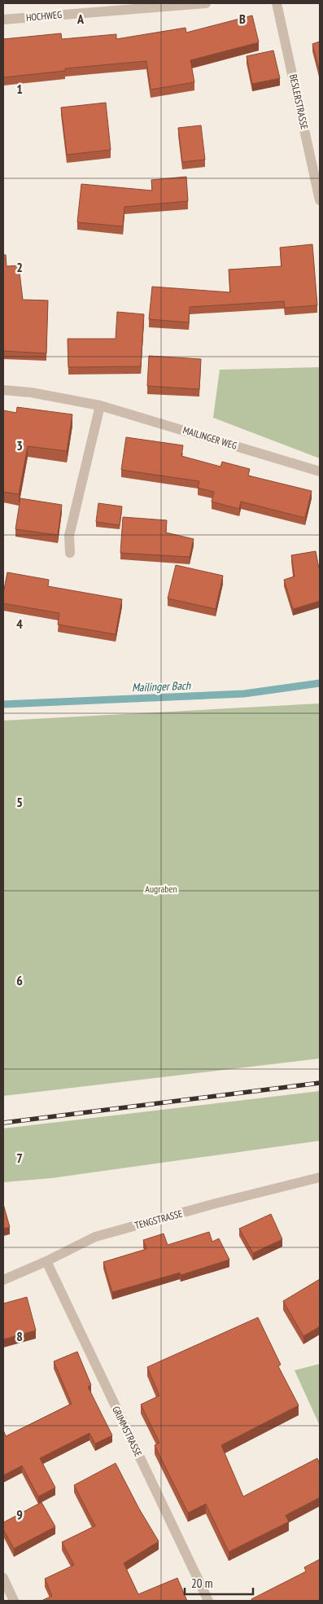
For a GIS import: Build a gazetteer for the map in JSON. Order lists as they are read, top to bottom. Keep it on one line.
{"streets":{"street":["HOCHWEG","BESLERSTRASSE","MAILINGER WEG","TENGSTRASSE","GRIMMSTRASSE"]},"crossings":[["TENGSTRASSE","GRIMMSTRASSE"]],"water":["Mailinger Bach"],"parks":["Augraben"],"scale_bar":"20 m","grid":{"columns":["A","B"],"rows":["1","2","3","4","5","6","7","8","9"]}}
